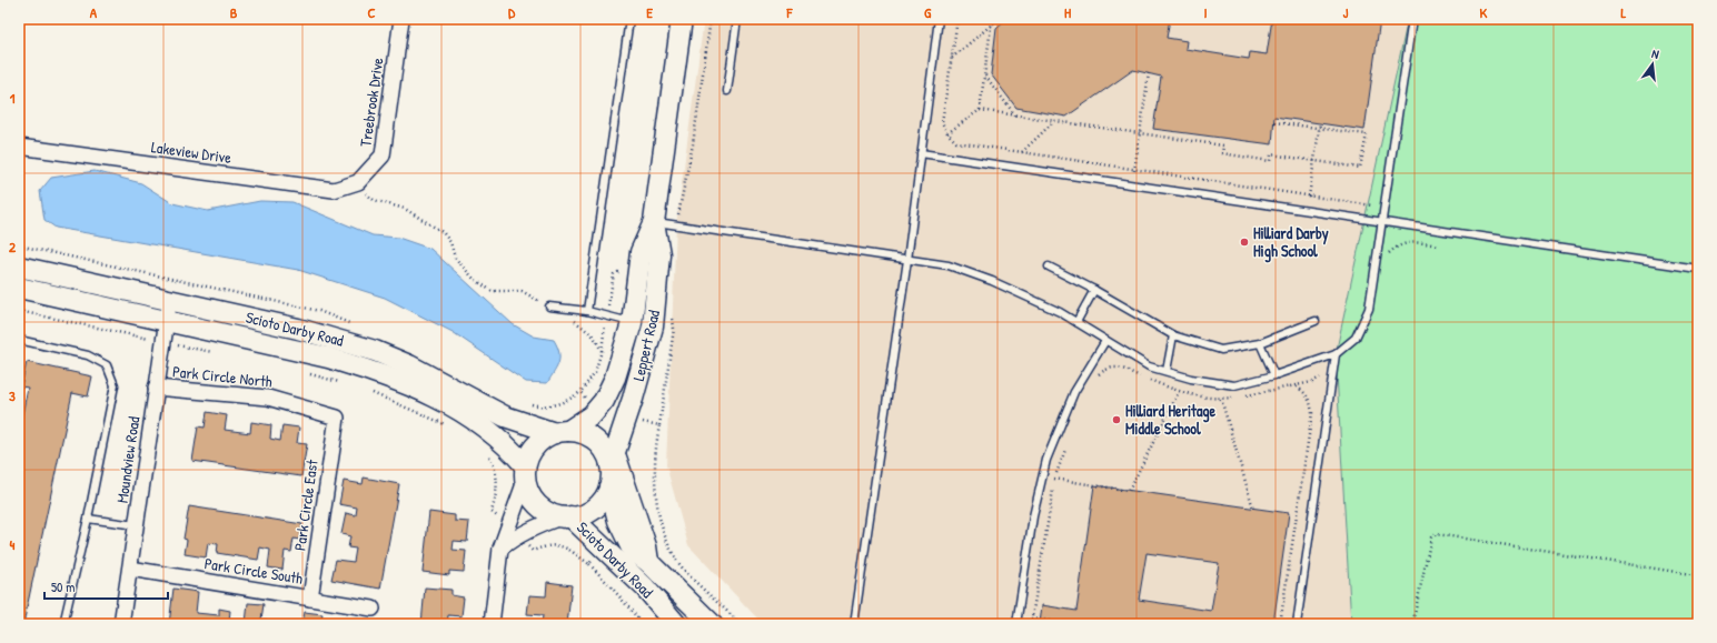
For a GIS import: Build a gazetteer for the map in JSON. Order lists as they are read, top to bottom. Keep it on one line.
{"streets":{"main road":["Scioto Darby Road","Leppert Road"],"street":["Treebrook Drive","Lakeview Drive","Park Circle North","Moundview Road","Park Circle East","Park Circle South"]},"crossings":[["Treebrook Drive","Lakeview Drive"],["Scioto Darby Road","Leppert Road"],["Scioto Darby Road","Moundview Road"],["Park Circle North","Moundview Road"],["Park Circle North","Park Circle East"],["Moundview Road","Park Circle South"],["Park Circle East","Park Circle South"]],"places":["Hilliard Darby High School","Hilliard Heritage Middle School"],"scale_bar":"50 m","north":"top","grid":{"columns":["A","B","C","D","E","F","G","H","I","J","K","L"],"rows":["1","2","3","4"]}}
